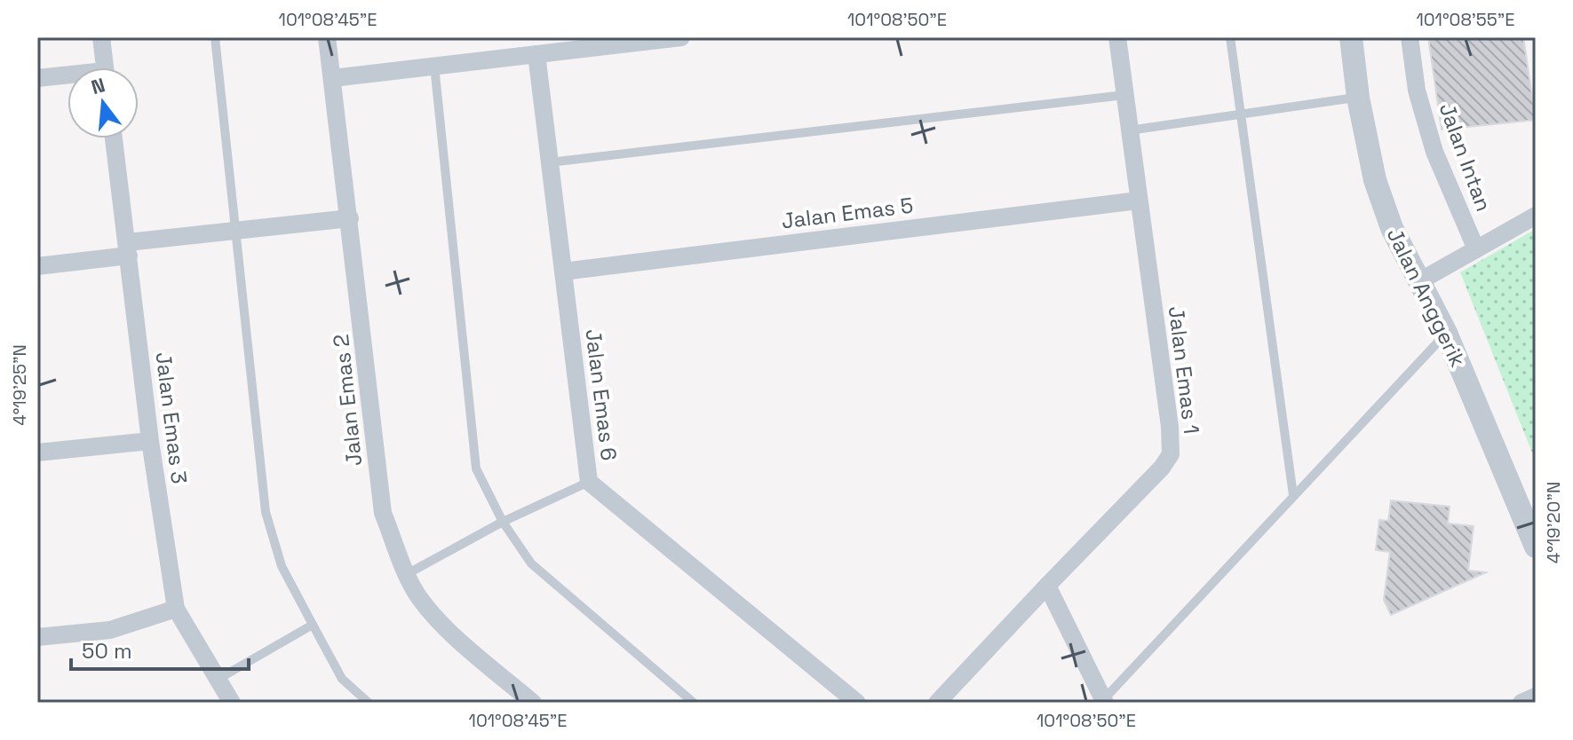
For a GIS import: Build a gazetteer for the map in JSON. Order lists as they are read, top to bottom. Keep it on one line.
{"streets":{"street":["Jalan Intan","Jalan Emas 5","Jalan Anggerik","Jalan Emas 1","Jalan Emas 6","Jalan Emas 2","Jalan Emas 3"]},"crossings":[["Jalan Emas 5","Jalan Emas 1"],["Jalan Emas 5","Jalan Emas 6"]],"scale_bar":"50 m","north":"top","coordinates":["101°08'45\"E","101°08'50\"E","101°08'55\"E","4°19'25\"N","4°19'20\"N"]}
